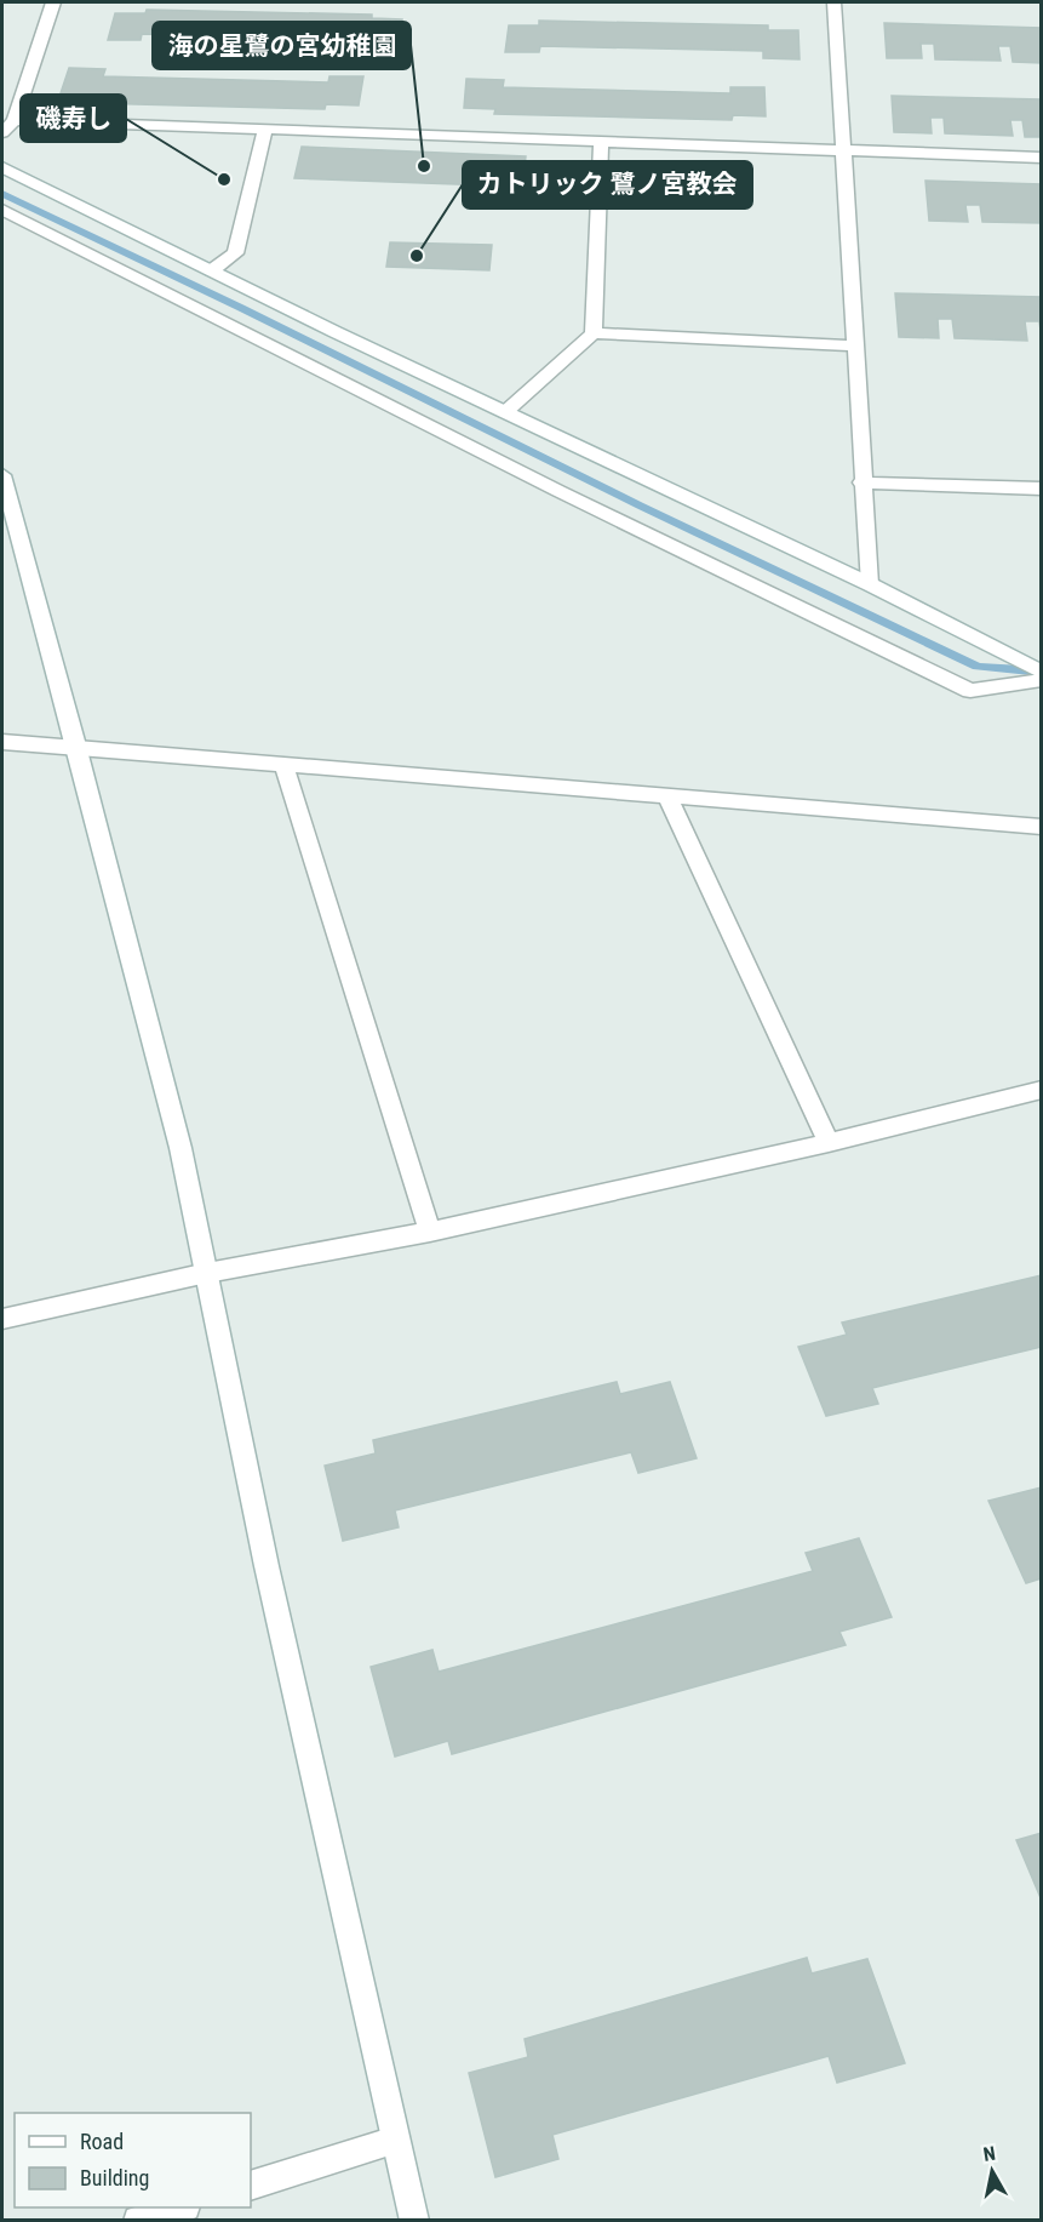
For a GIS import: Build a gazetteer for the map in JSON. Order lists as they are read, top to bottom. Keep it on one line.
{"places":["海の星鷺の宮幼稚園","磯寿し","カトリック 鷺ノ宮教会"],"legend":["Road","Building"],"north":"top"}
